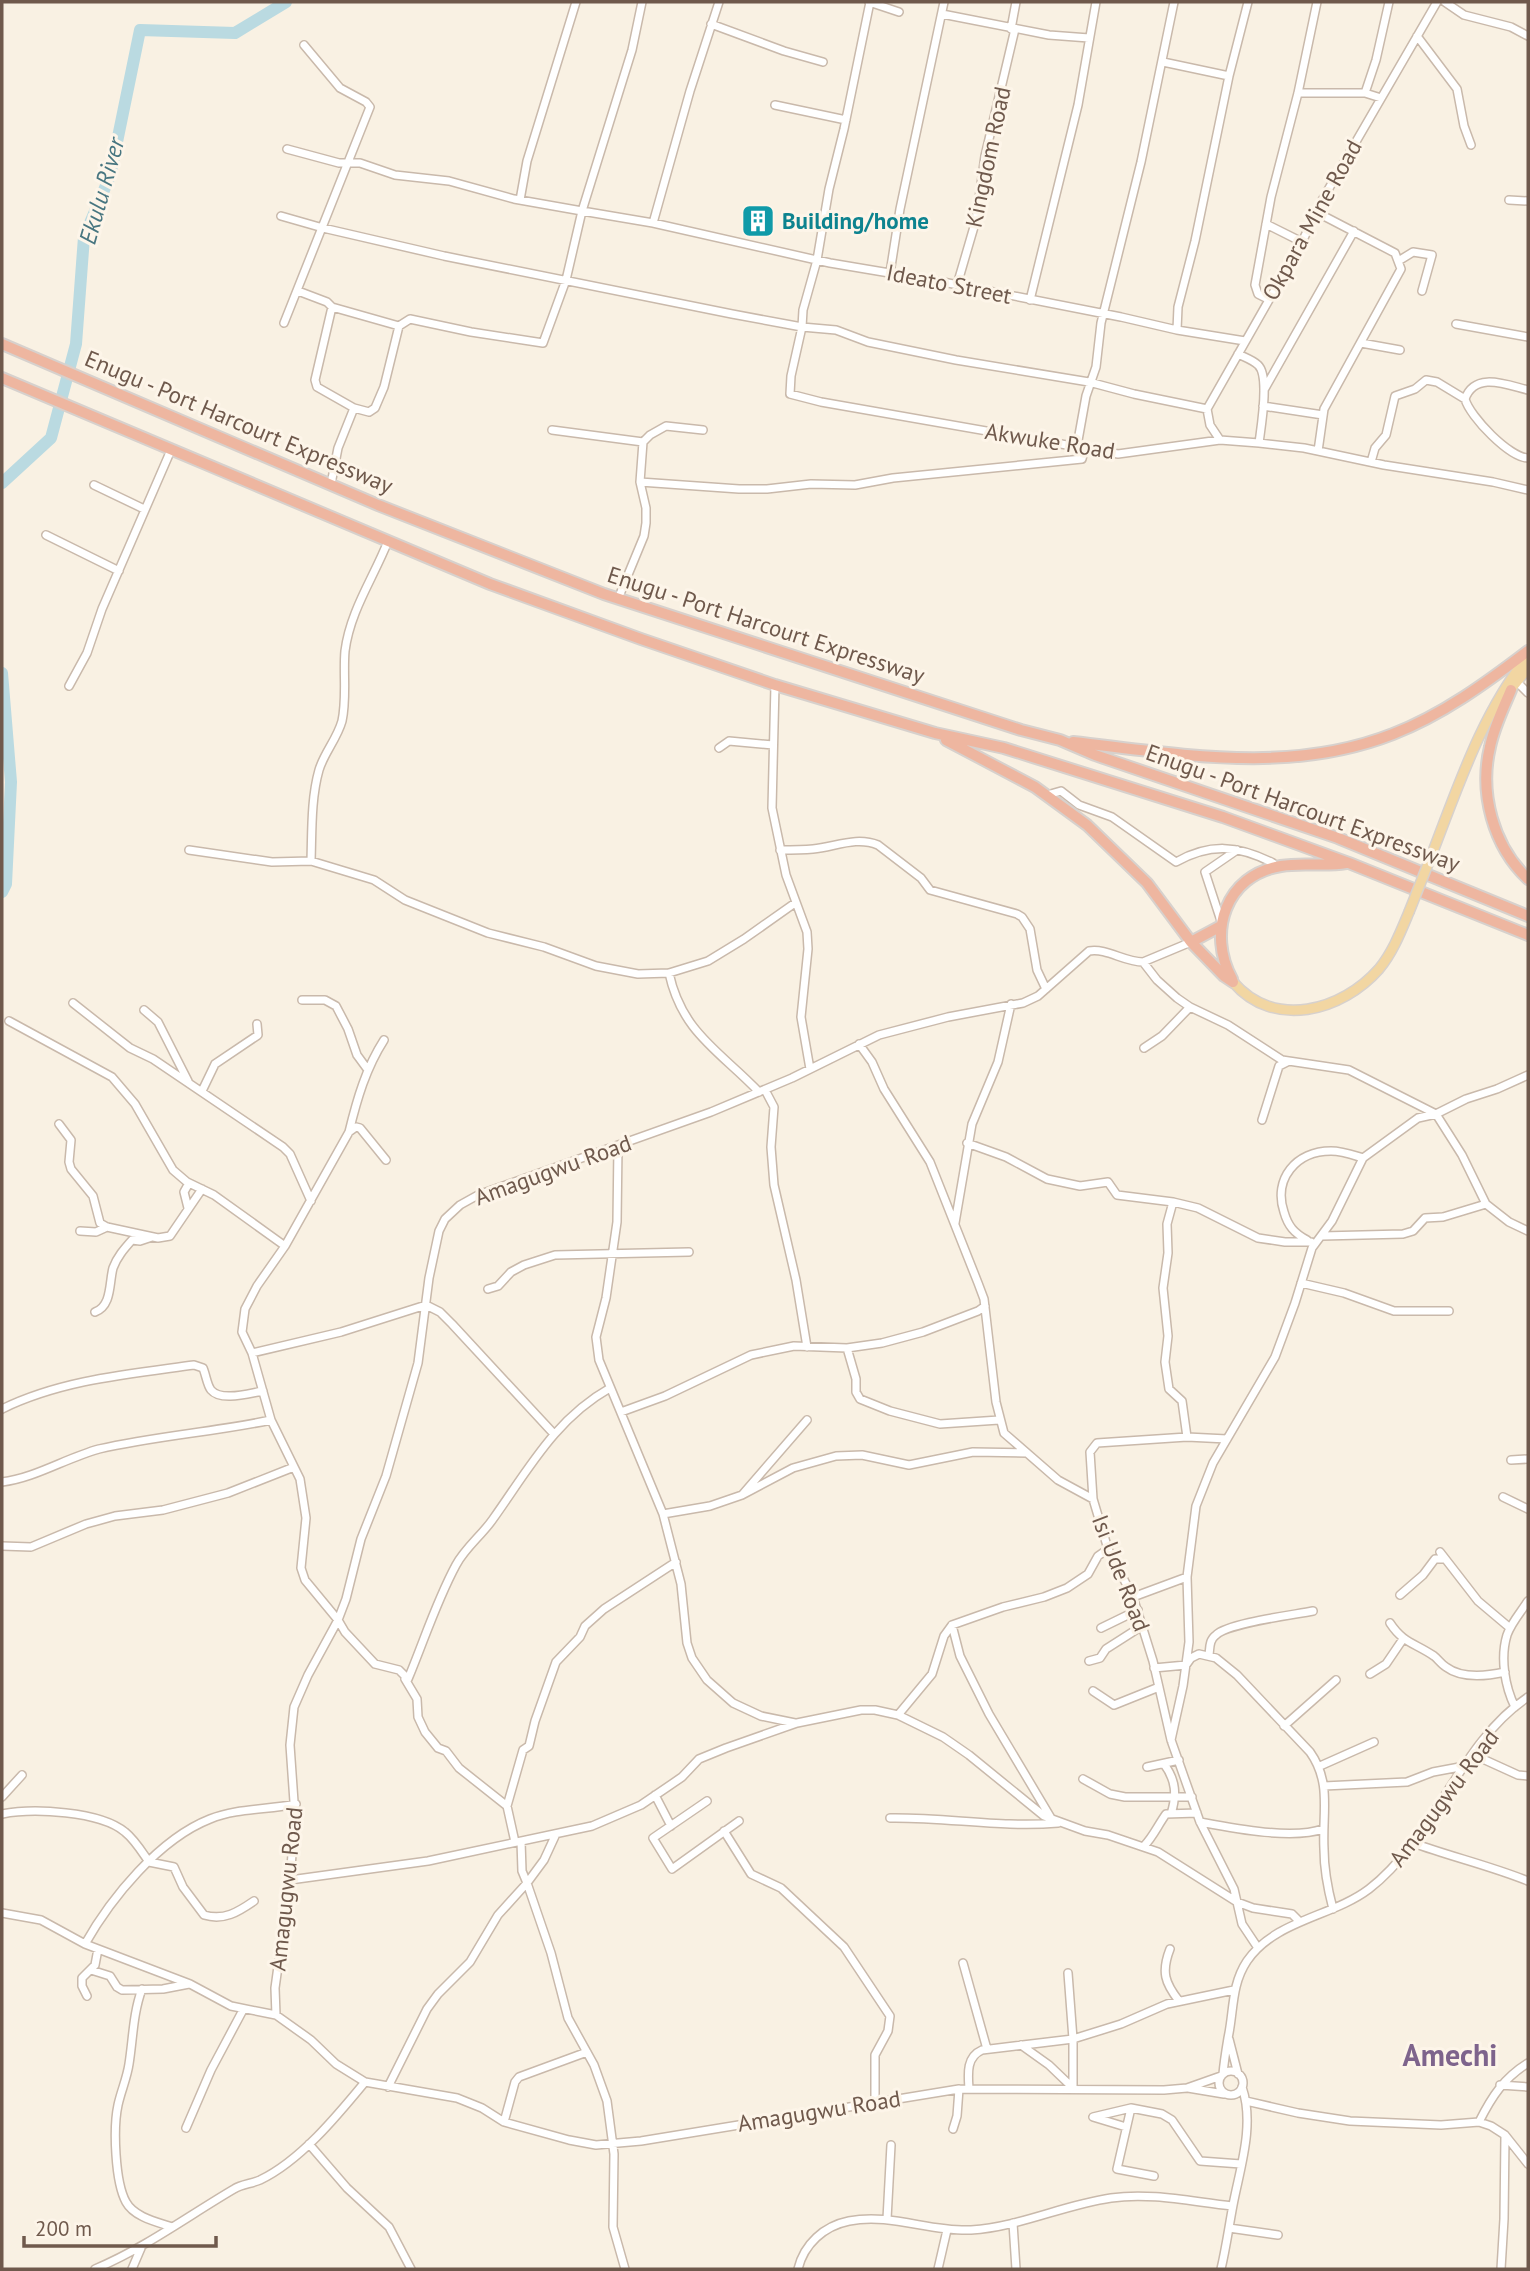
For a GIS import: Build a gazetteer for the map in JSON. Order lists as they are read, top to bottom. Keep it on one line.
{"streets":{"highway":["Enugu - Port Harcourt Expressway"],"street":["Kingdom Road","Okpara Mine Road","Ideato Street","Akwuke Road","Amagugwu Road","Isi Ude Road"]},"crossings":[["Kingdom Road","Ideato Street"],["Okpara Mine Road","Ideato Street"],["Ideato Street","Akwuke Road"],["Amagugwu Road","Isi Ude Road"]],"districts":["Amechi"],"water":["Ekulu River"],"places":{"building":["Building/home"]},"scale_bar":"200 m"}
